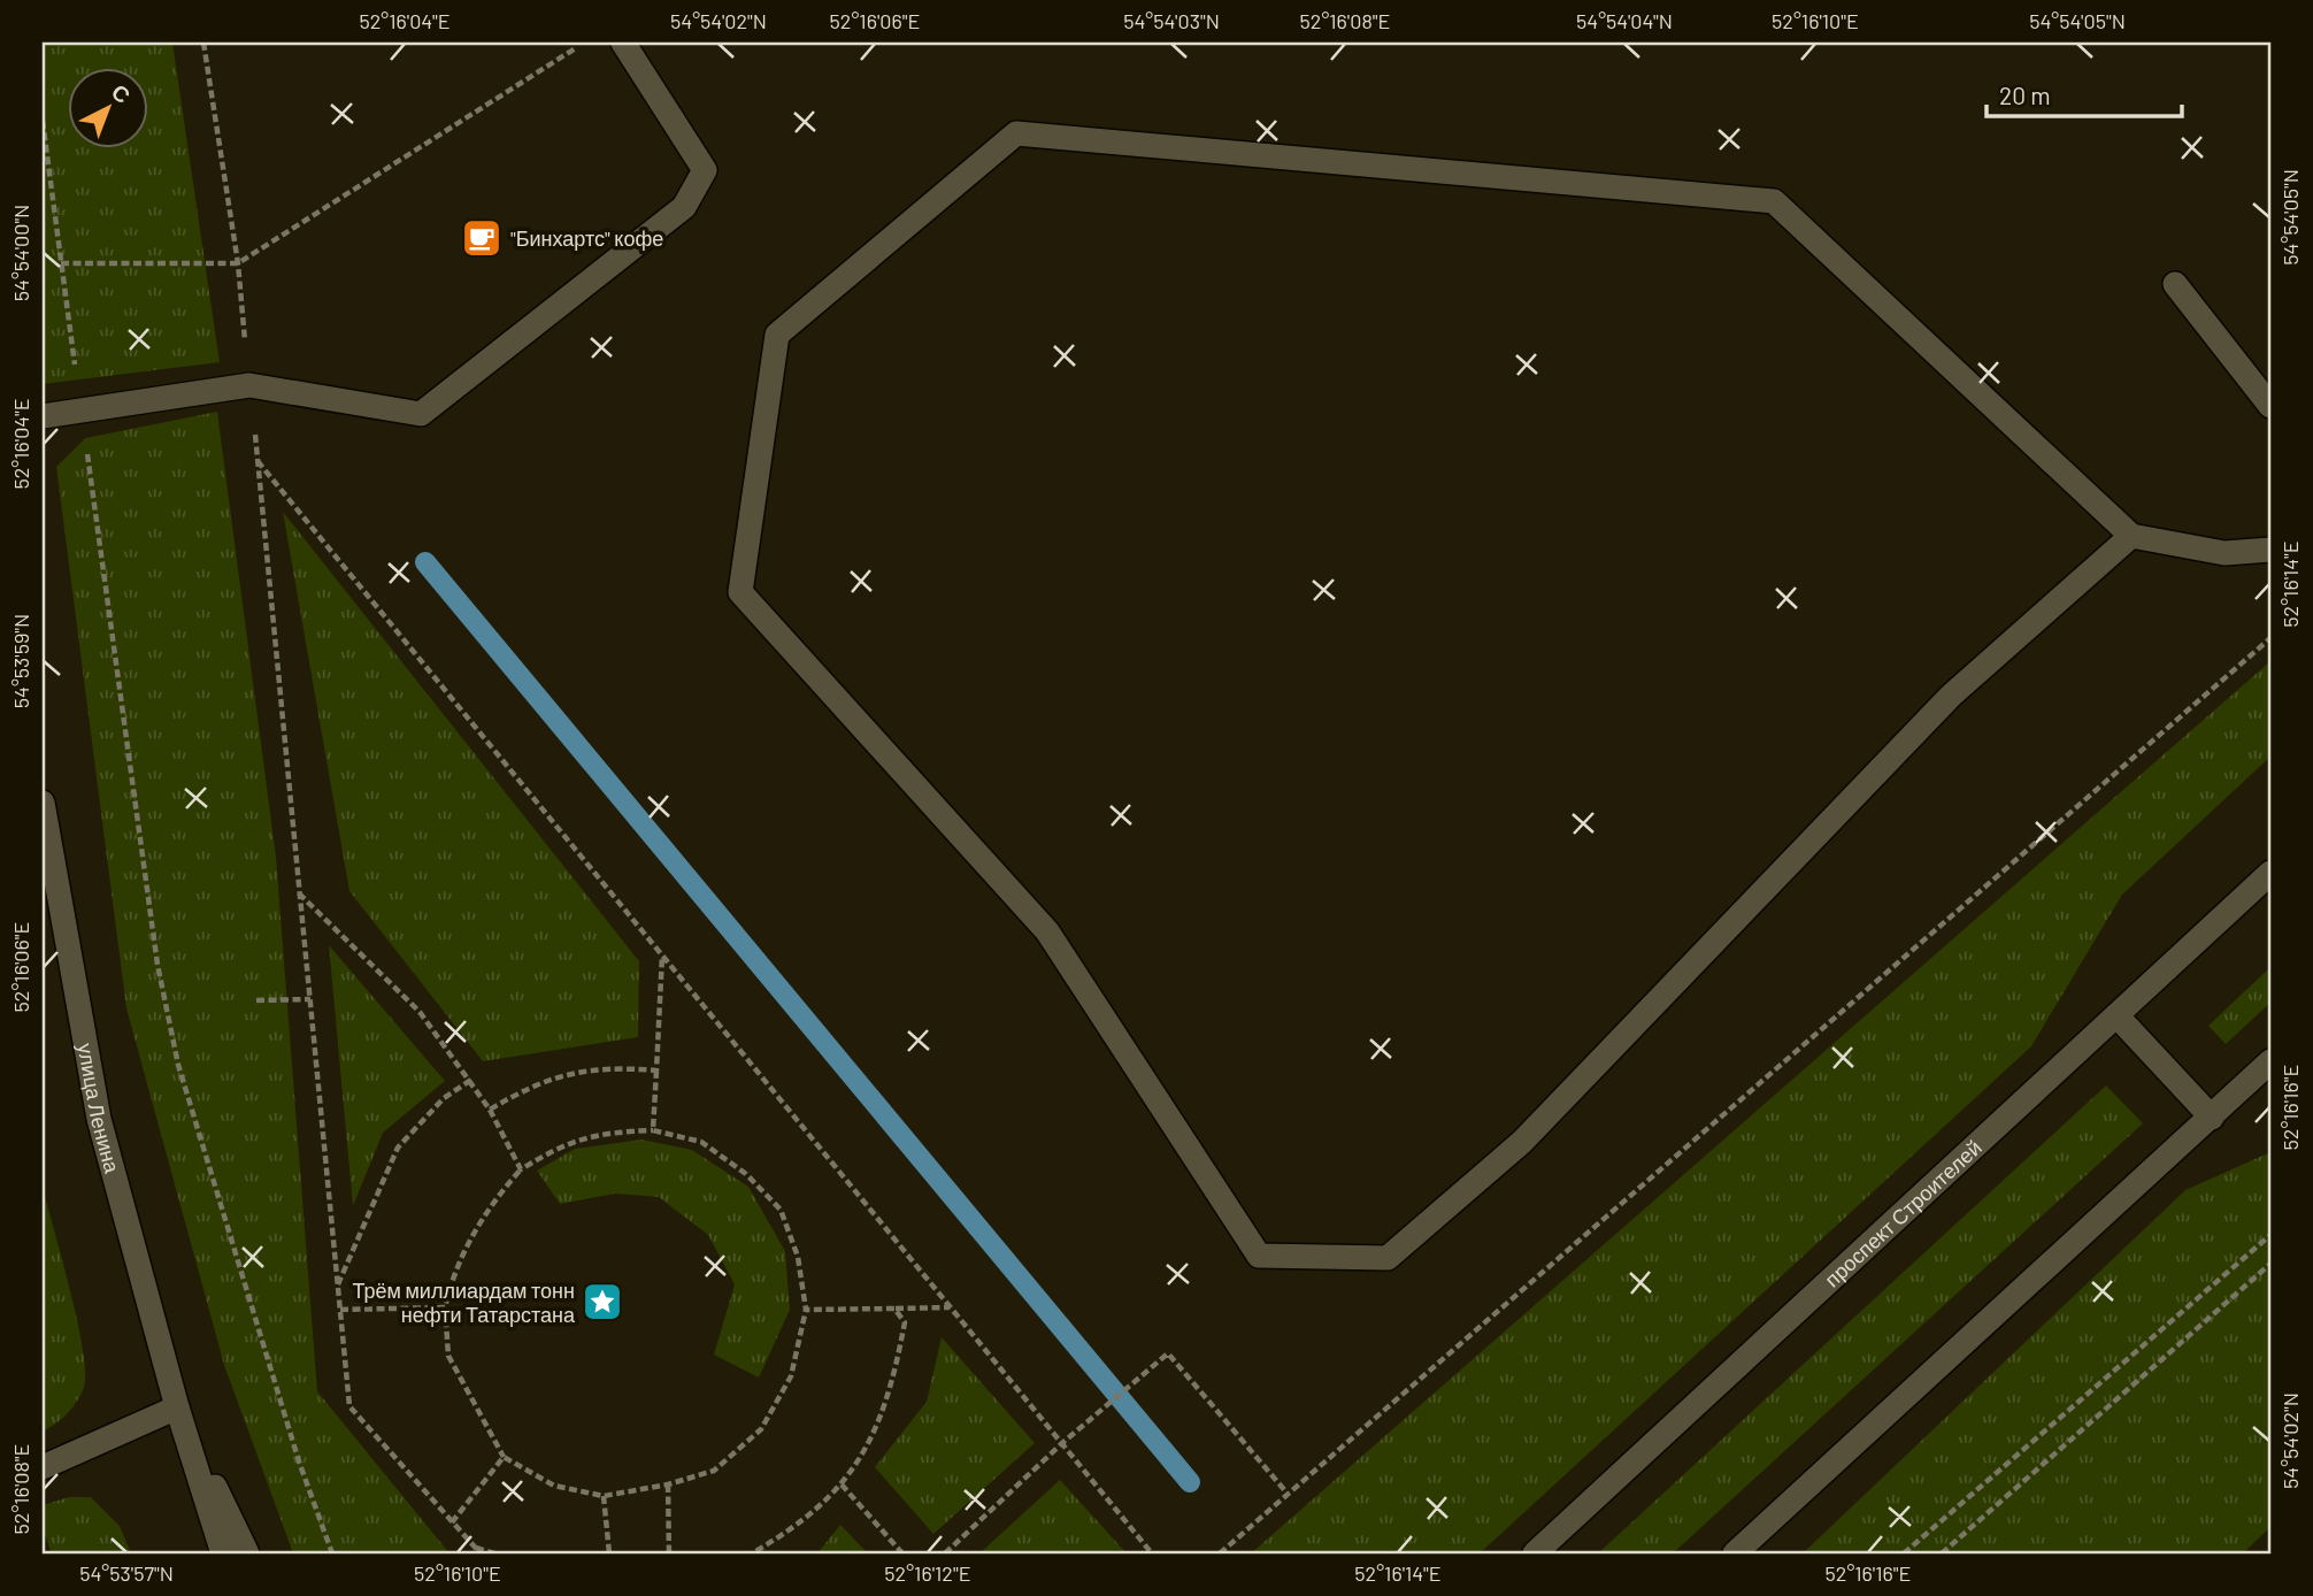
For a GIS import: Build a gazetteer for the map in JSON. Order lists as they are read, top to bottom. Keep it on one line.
{"streets":{"street":["улица Ленина","проспект Строителей"]},"places":{"cafe":["\"Бинхартс\" кофе"],"place":["Трём миллиардам тонн нефти Татарстана"]},"scale_bar":"20 m","north":"top right","coordinates":["52°16'04\"E","54°54'02\"N","52°16'06\"E","54°54'03\"N","52°16'08\"E","54°54'04\"N","52°16'10\"E","54°54'05\"N","54°54'00\"N","52°16'14\"E","54°53'59\"N","52°16'16\"E","54°53'57\"N","52°16'12\"E"]}
